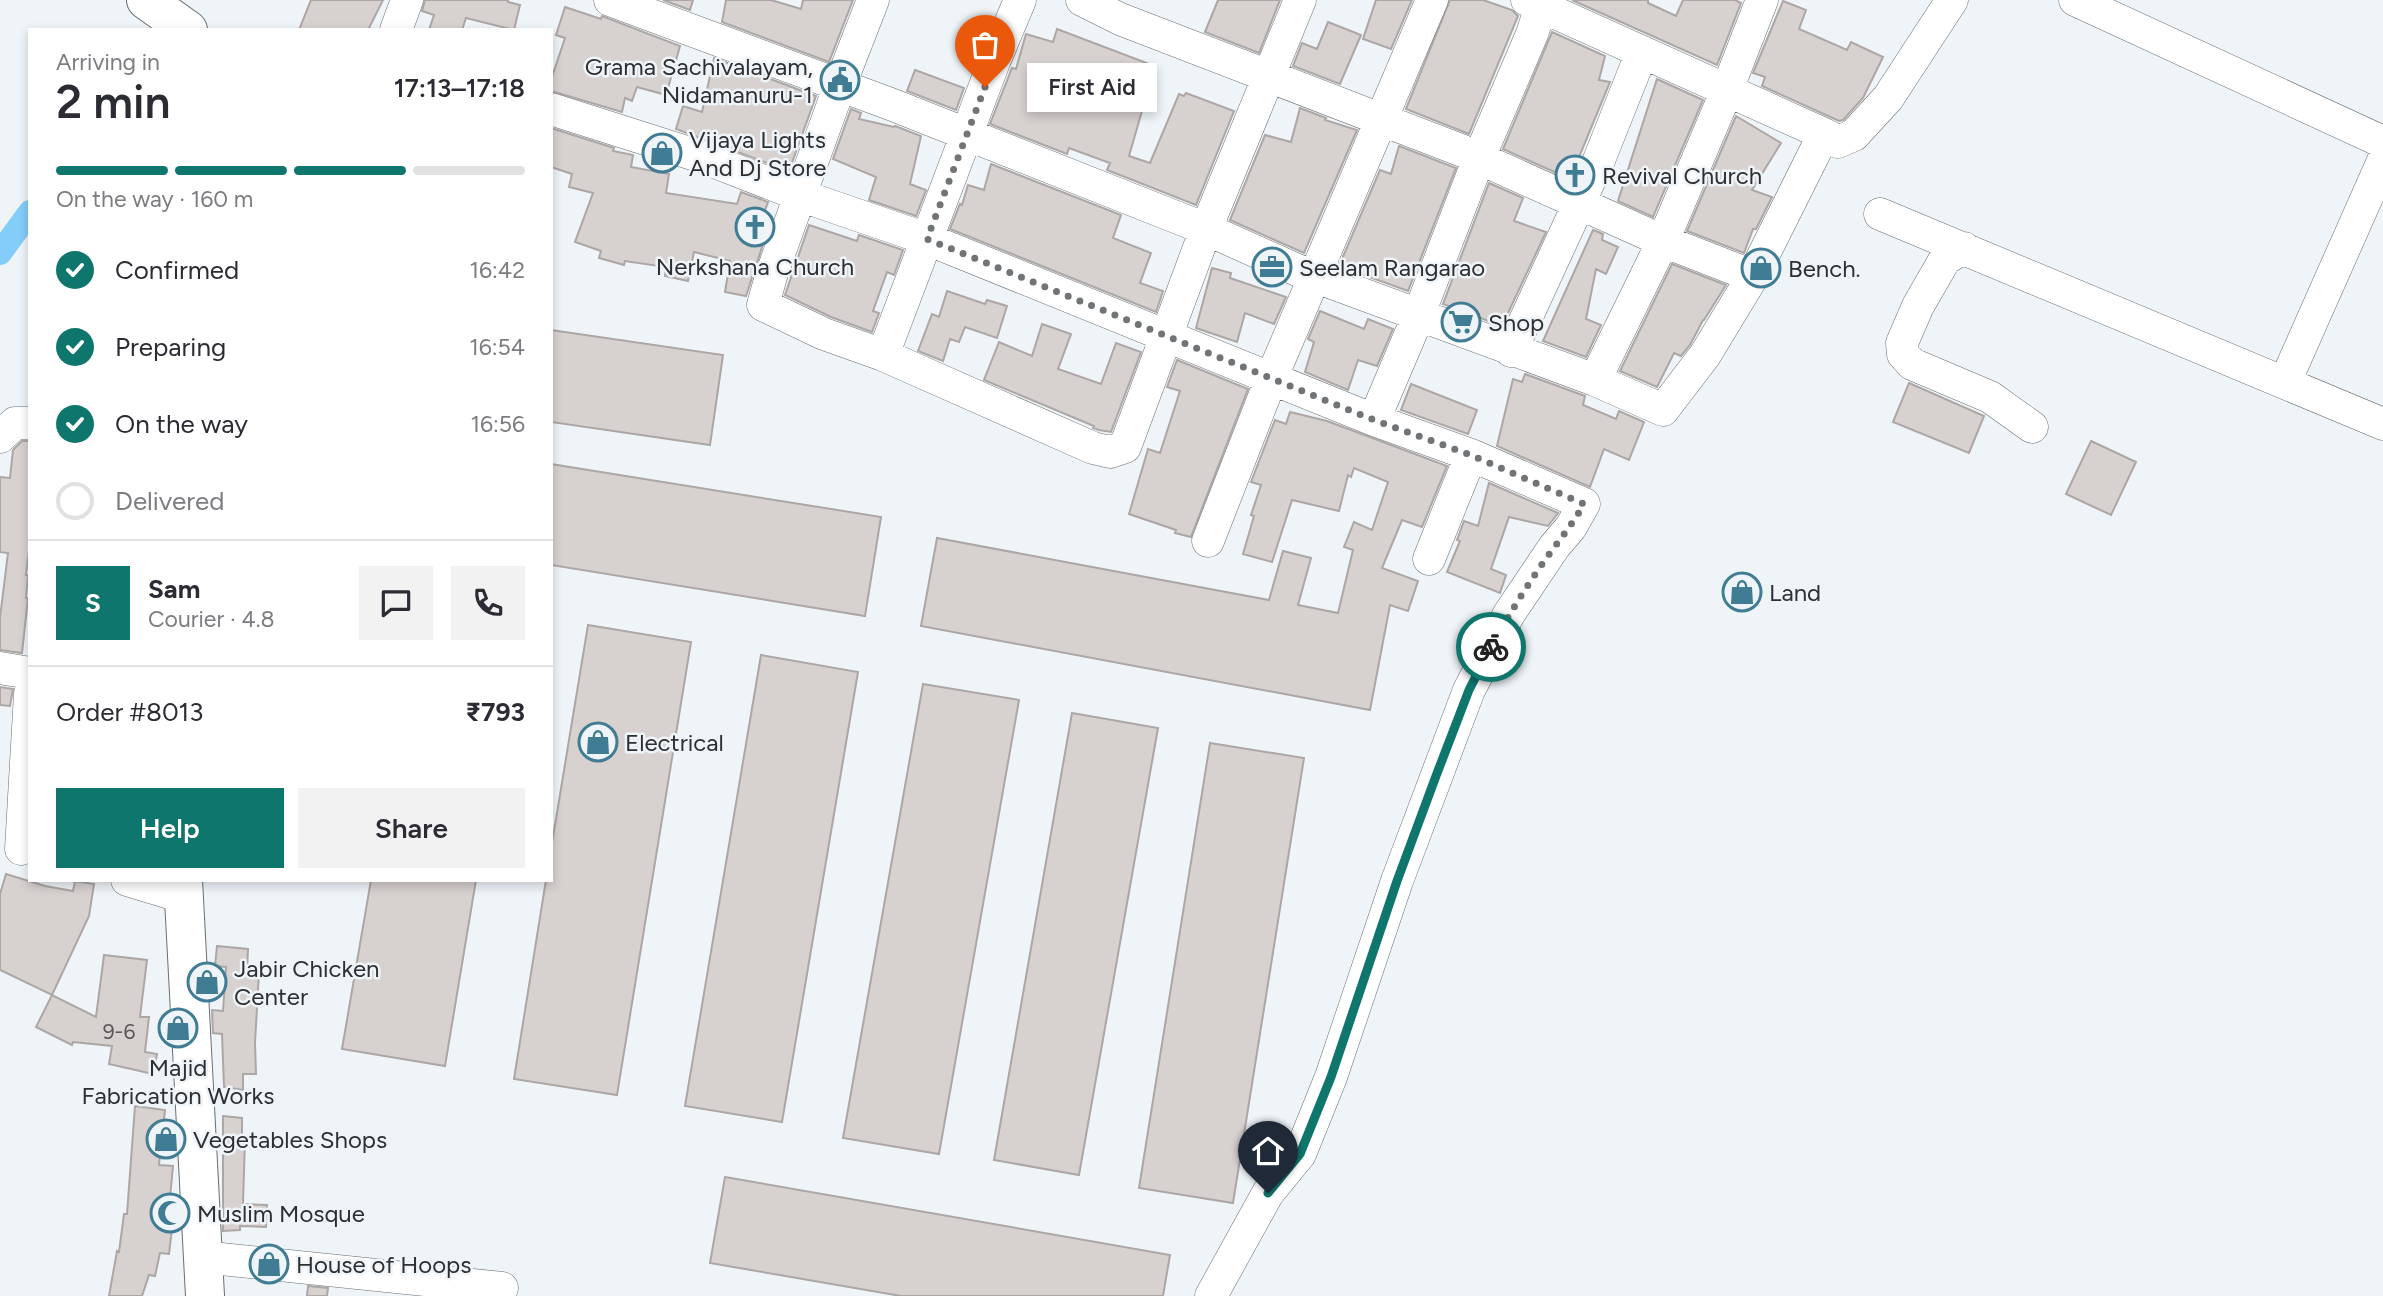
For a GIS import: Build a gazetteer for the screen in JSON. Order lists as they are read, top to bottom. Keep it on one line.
{"places":{"public building":["Grama Sachivalayam, Nidamanuru-1"],"other":["First Aid"],"shop":["Vijaya Lights And Dj Store","Bench.","Land","Electrical","Jabir Chicken Center","Majid Fabrication Works","Vegetables Shops","House of Hoops"],"church":["Revival Church","Nerkshana Church"],"office":["Seelam Rangarao"],"supermarket":["Shop"],"mosque":["Muslim Mosque"]},"house_numbers":["9-6"],"page":{"heading":["2 min","Arriving in","17:13–17:18"],"panel":["Sam","Courier · 4.8","Order #8013","₹793"],"bubble":"First Aid","bar":"On the way · 160 m","list":[["Confirmed","16:42"],["Preparing","16:54"],["On the way","16:56"],"Delivered"],"round":"S","buttons":["Help","Share"]}}
